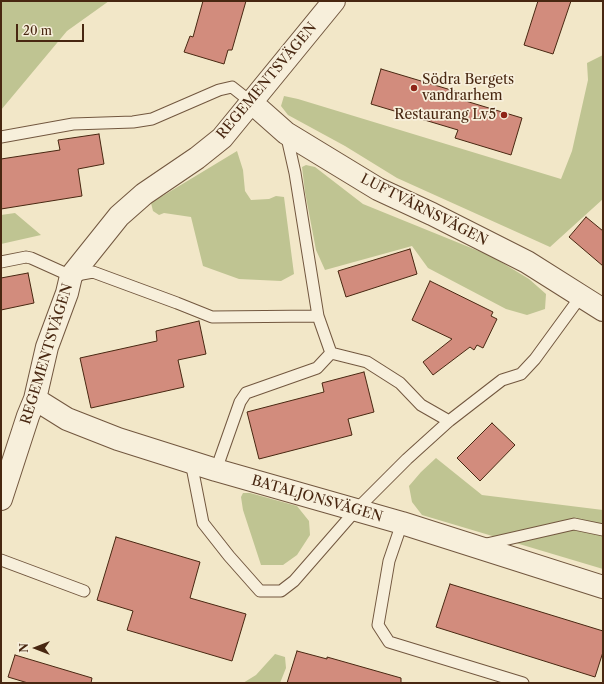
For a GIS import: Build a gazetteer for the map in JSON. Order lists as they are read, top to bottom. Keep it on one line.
{"streets":{"street":["REGEMENTSVÄGEN","LUFTVÄRNSVÄGEN","BATALJONSVÄGEN"]},"crossings":[["REGEMENTSVÄGEN","LUFTVÄRNSVÄGEN"],["REGEMENTSVÄGEN","BATALJONSVÄGEN"]],"places":["Södra Bergets vandrarhem","Restaurang Lv5"],"scale_bar":"20 m","north":"left"}
